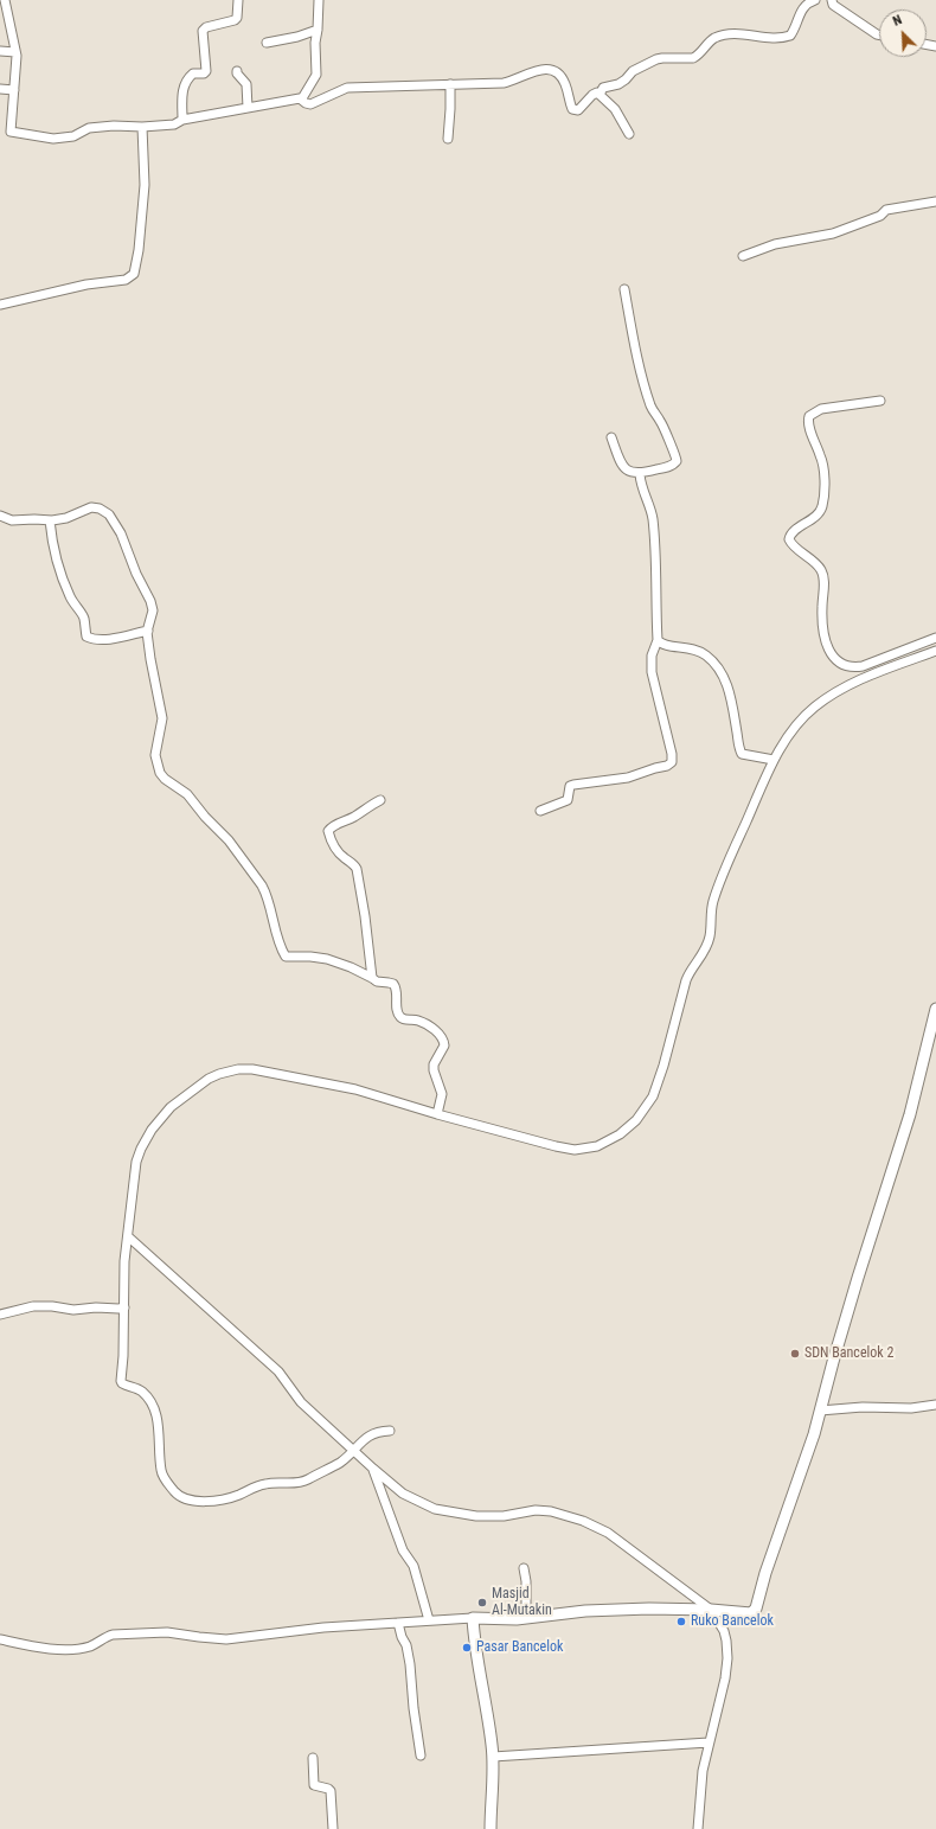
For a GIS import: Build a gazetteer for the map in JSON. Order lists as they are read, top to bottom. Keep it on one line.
{"places":["SDN Bancelok 2","Masjid Al-Mutakin","Ruko Bancelok","Pasar Bancelok"],"north":"top left"}
